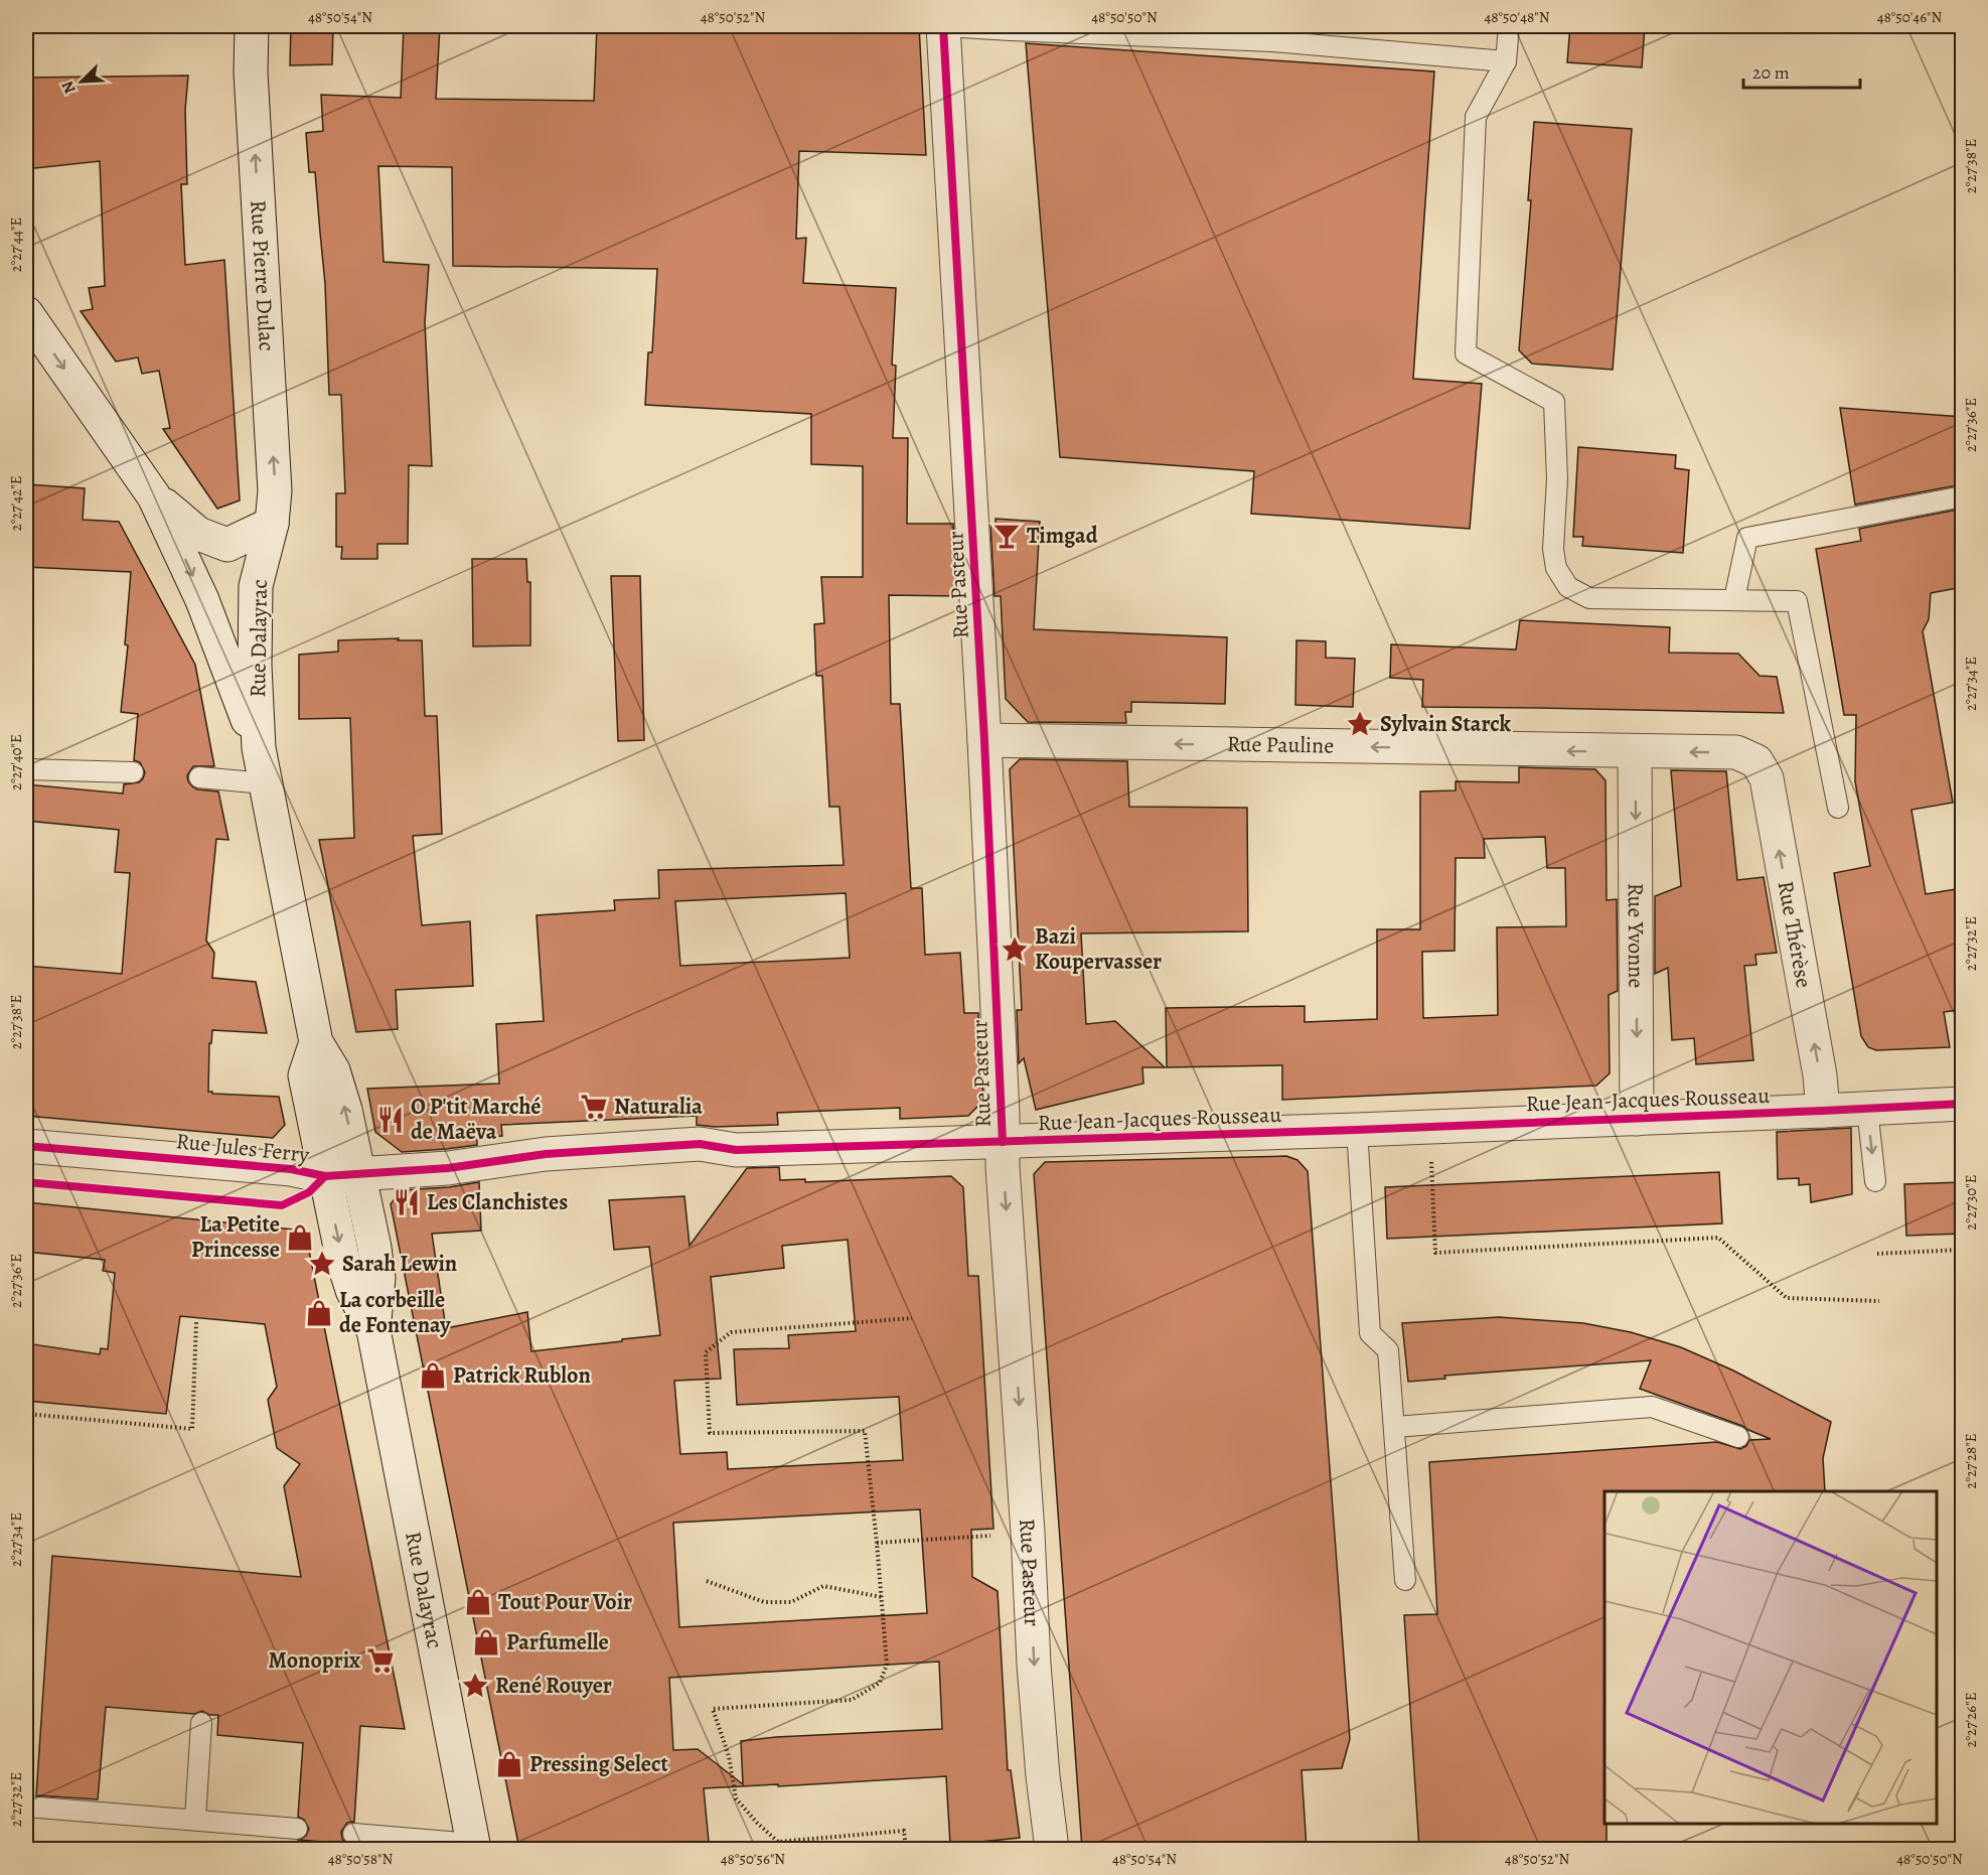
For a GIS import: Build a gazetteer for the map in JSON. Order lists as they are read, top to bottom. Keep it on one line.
{"streets":{"street":["Rue Pierre Dulac","Rue Pasteur","Rue Dalayrac","Rue Pauline","Rue Thérèse","Rue Yvonne","Rue Jean-Jacques Rousseau","Rue Jules Ferry"]},"crossings":[["Rue Pierre Dulac","Rue Dalayrac"],["Rue Pasteur","Rue Pauline"],["Rue Pasteur","Rue Jean-Jacques Rousseau"],["Rue Dalayrac","Rue Jean-Jacques Rousseau"],["Rue Dalayrac","Rue Jules Ferry"],["Rue Pauline","Rue Thérèse"],["Rue Pauline","Rue Yvonne"],["Rue Thérèse","Rue Jean-Jacques Rousseau"],["Rue Yvonne","Rue Jean-Jacques Rousseau"]],"one_way":["Rue Pierre Dulac","Rue Pasteur","Rue Pauline","Rue Thérèse","Rue Yvonne"],"places":{"bar":["Timgad"],"place":["Sylvain Starck","Bazi Koupervasser","Sarah Lewin","René Rouyer"],"supermarket":["Naturalia","Monoprix"],"restaurant":["O P'tit Marché de Maëva","Les Clanchistes"],"shop":["La Petite Princesse","La corbeille de Fontenay","Patrick Rublon","Tout Pour Voir","Parfumelle","Pressing Select"]},"scale_bar":"20 m","north":"bottom left","coordinates":["48°50'54\"N","48°50'52\"N","48°50'50\"N","48°50'48\"N","48°50'46\"N","2°27'38\"E","2°27'44\"E","2°27'36\"E","2°27'42\"E","2°27'34\"E","2°27'40\"E","2°27'32\"E","2°27'30\"E","2°27'28\"E","2°27'26\"E","48°50'58\"N","48°50'56\"N"]}
